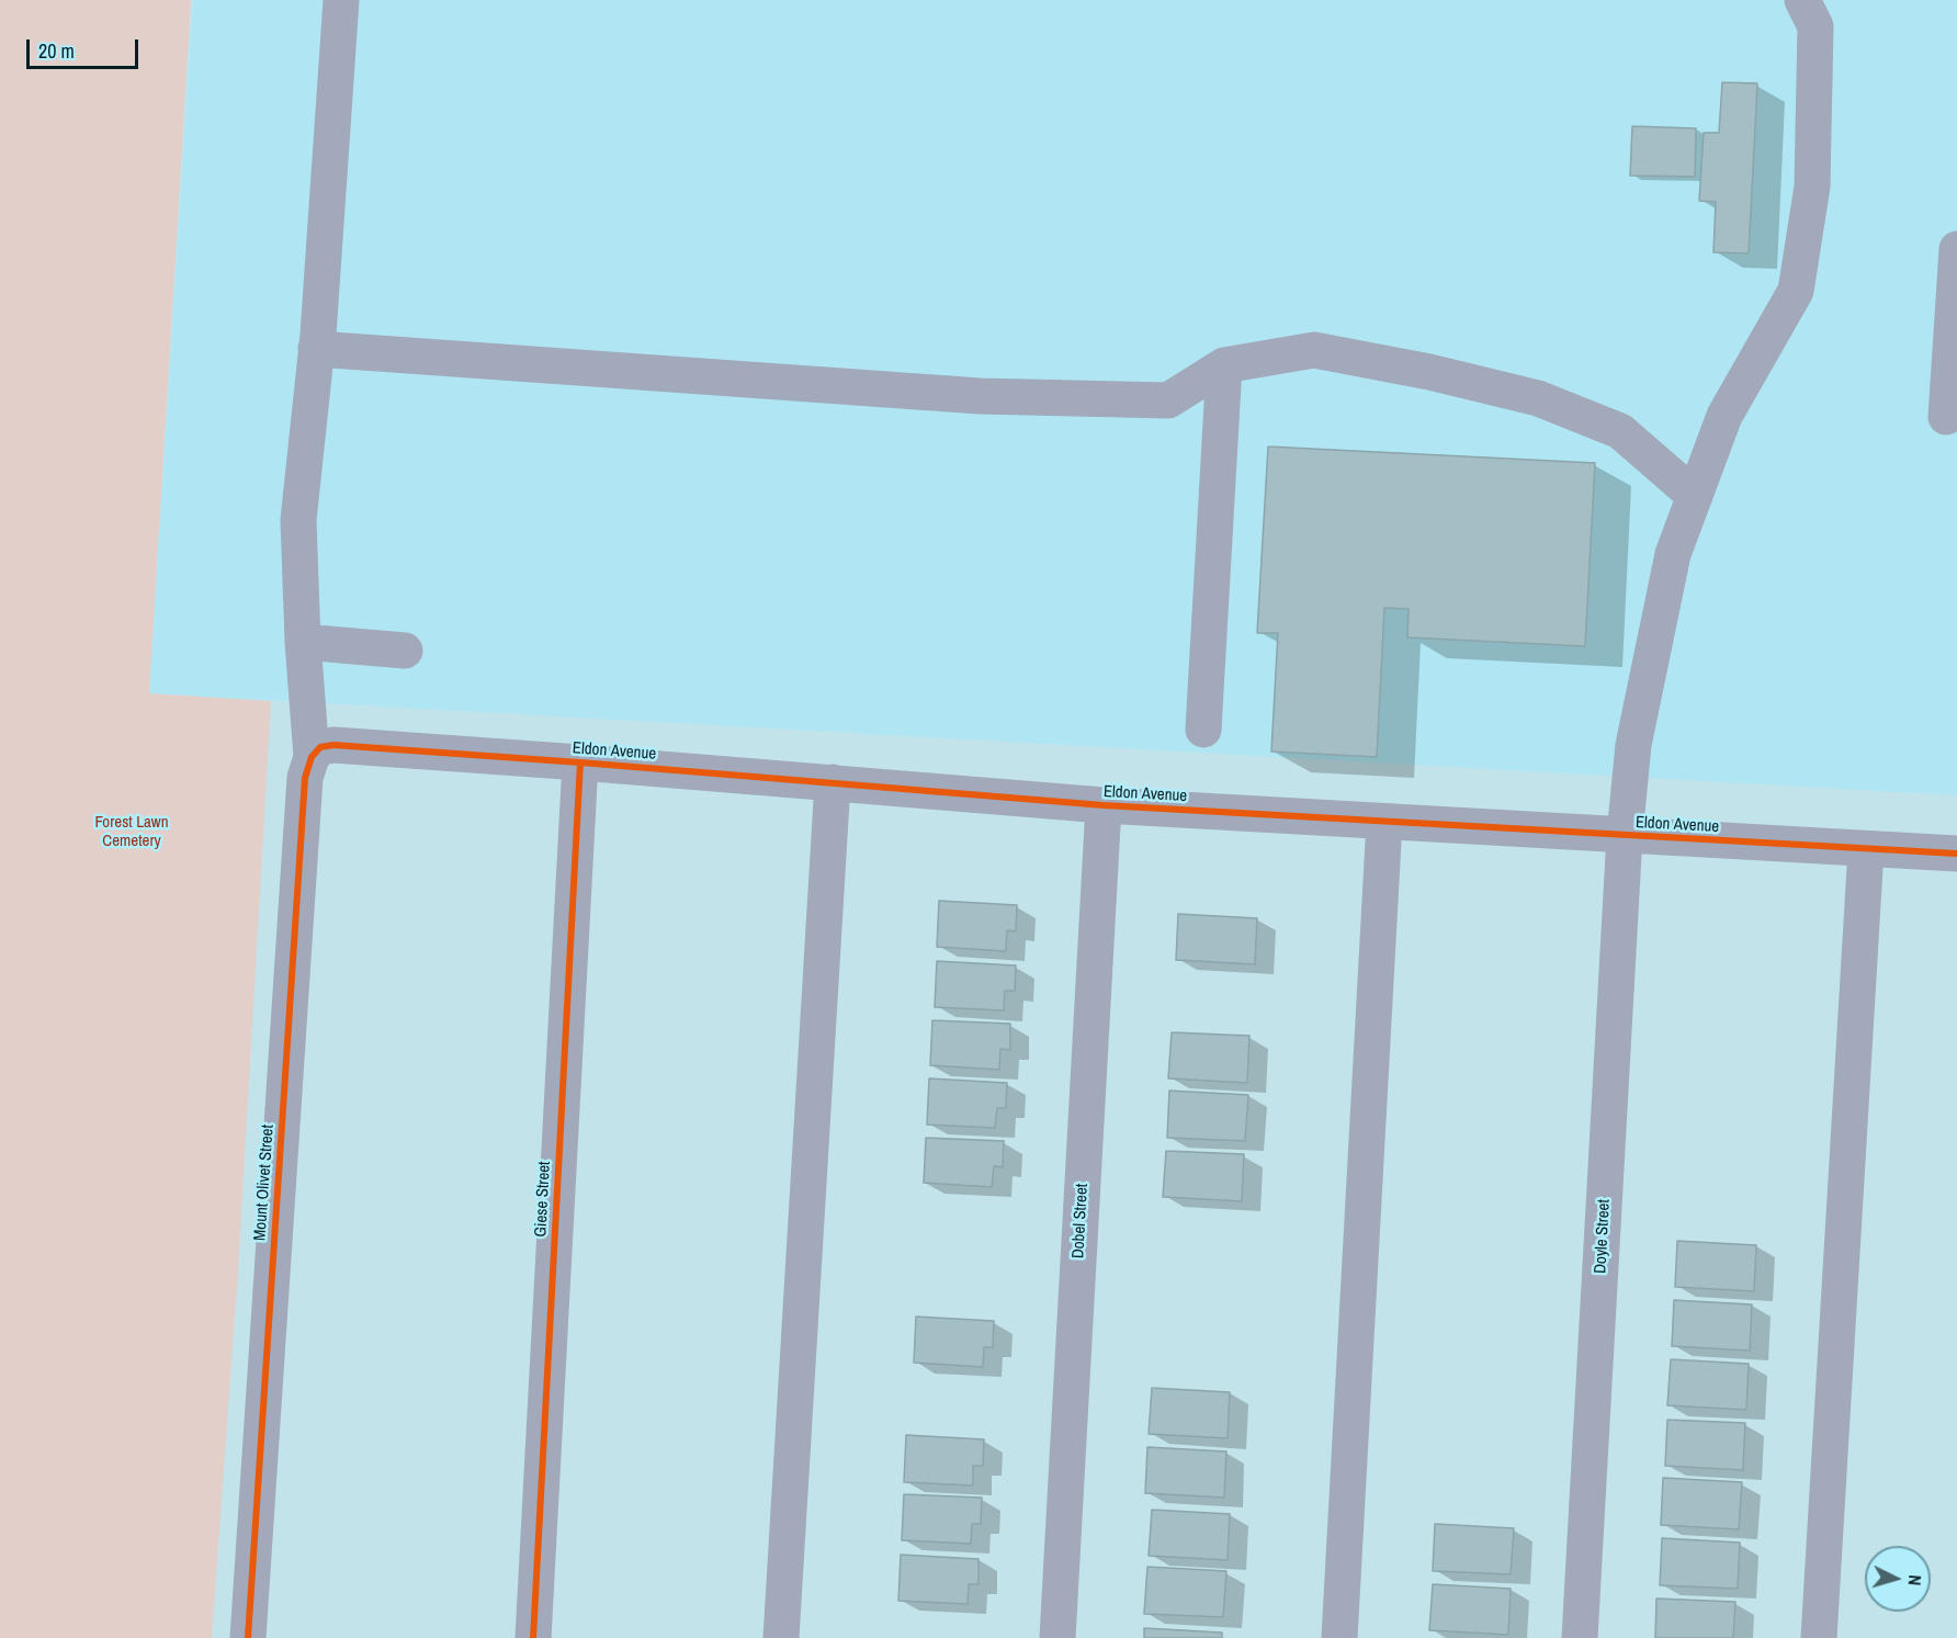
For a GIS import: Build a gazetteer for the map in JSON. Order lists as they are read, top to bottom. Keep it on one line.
{"streets":{"street":["Eldon Avenue","Mount Olivet Street","Giese Street","Dobel Street","Doyle Street"]},"crossings":[["Eldon Avenue","Mount Olivet Street"],["Eldon Avenue","Giese Street"],["Eldon Avenue","Dobel Street"],["Eldon Avenue","Doyle Street"]],"parks":["Forest Lawn Cemetery"],"scale_bar":"20 m","north":"right"}
